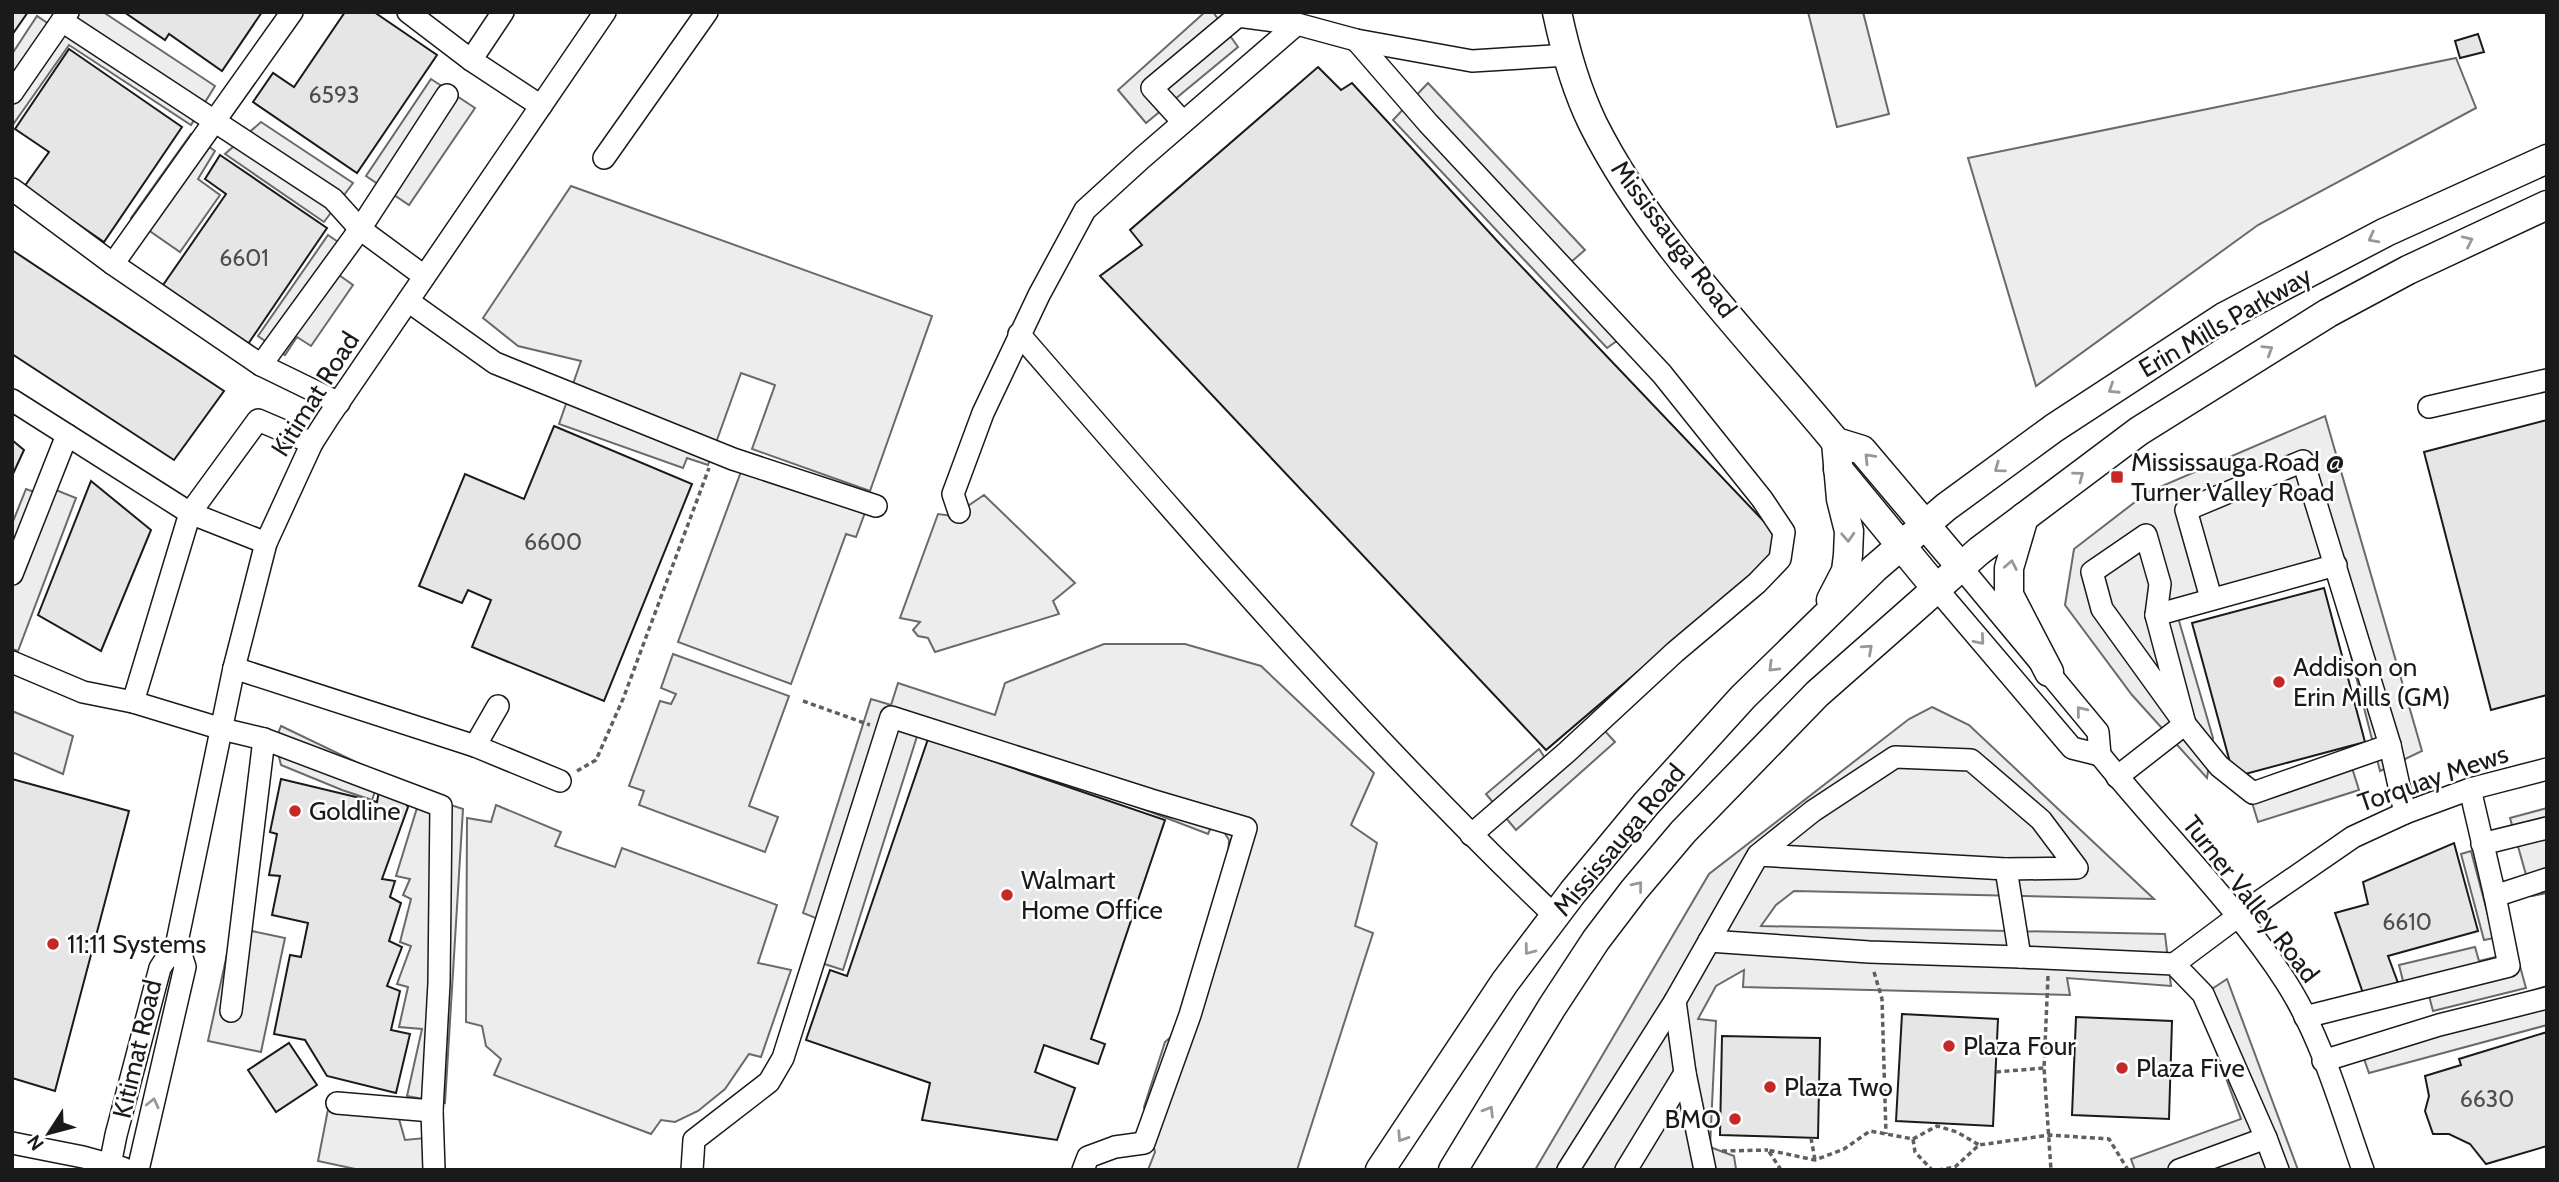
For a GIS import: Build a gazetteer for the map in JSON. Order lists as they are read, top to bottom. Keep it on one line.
{"streets":{"main road":["Mississauga Road","Erin Mills Parkway"],"street":["Kitimat Road","Torquay Mews","Turner Valley Road"]},"crossings":[["Mississauga Road","Erin Mills Parkway"],["Mississauga Road","Turner Valley Road"],["Erin Mills Parkway","Turner Valley Road"],["Torquay Mews","Turner Valley Road"]],"places":{"transit":["Mississauga Road @ Turner Valley Road"],"other":["Addison on Erin Mills (GM)","Goldline","Walmart Home Office","11:11 Systems","Plaza Four","Plaza Five","Plaza Two","BMO"]},"house_numbers":["6593","6601","6600","6610","6630"],"north":"bottom left"}
